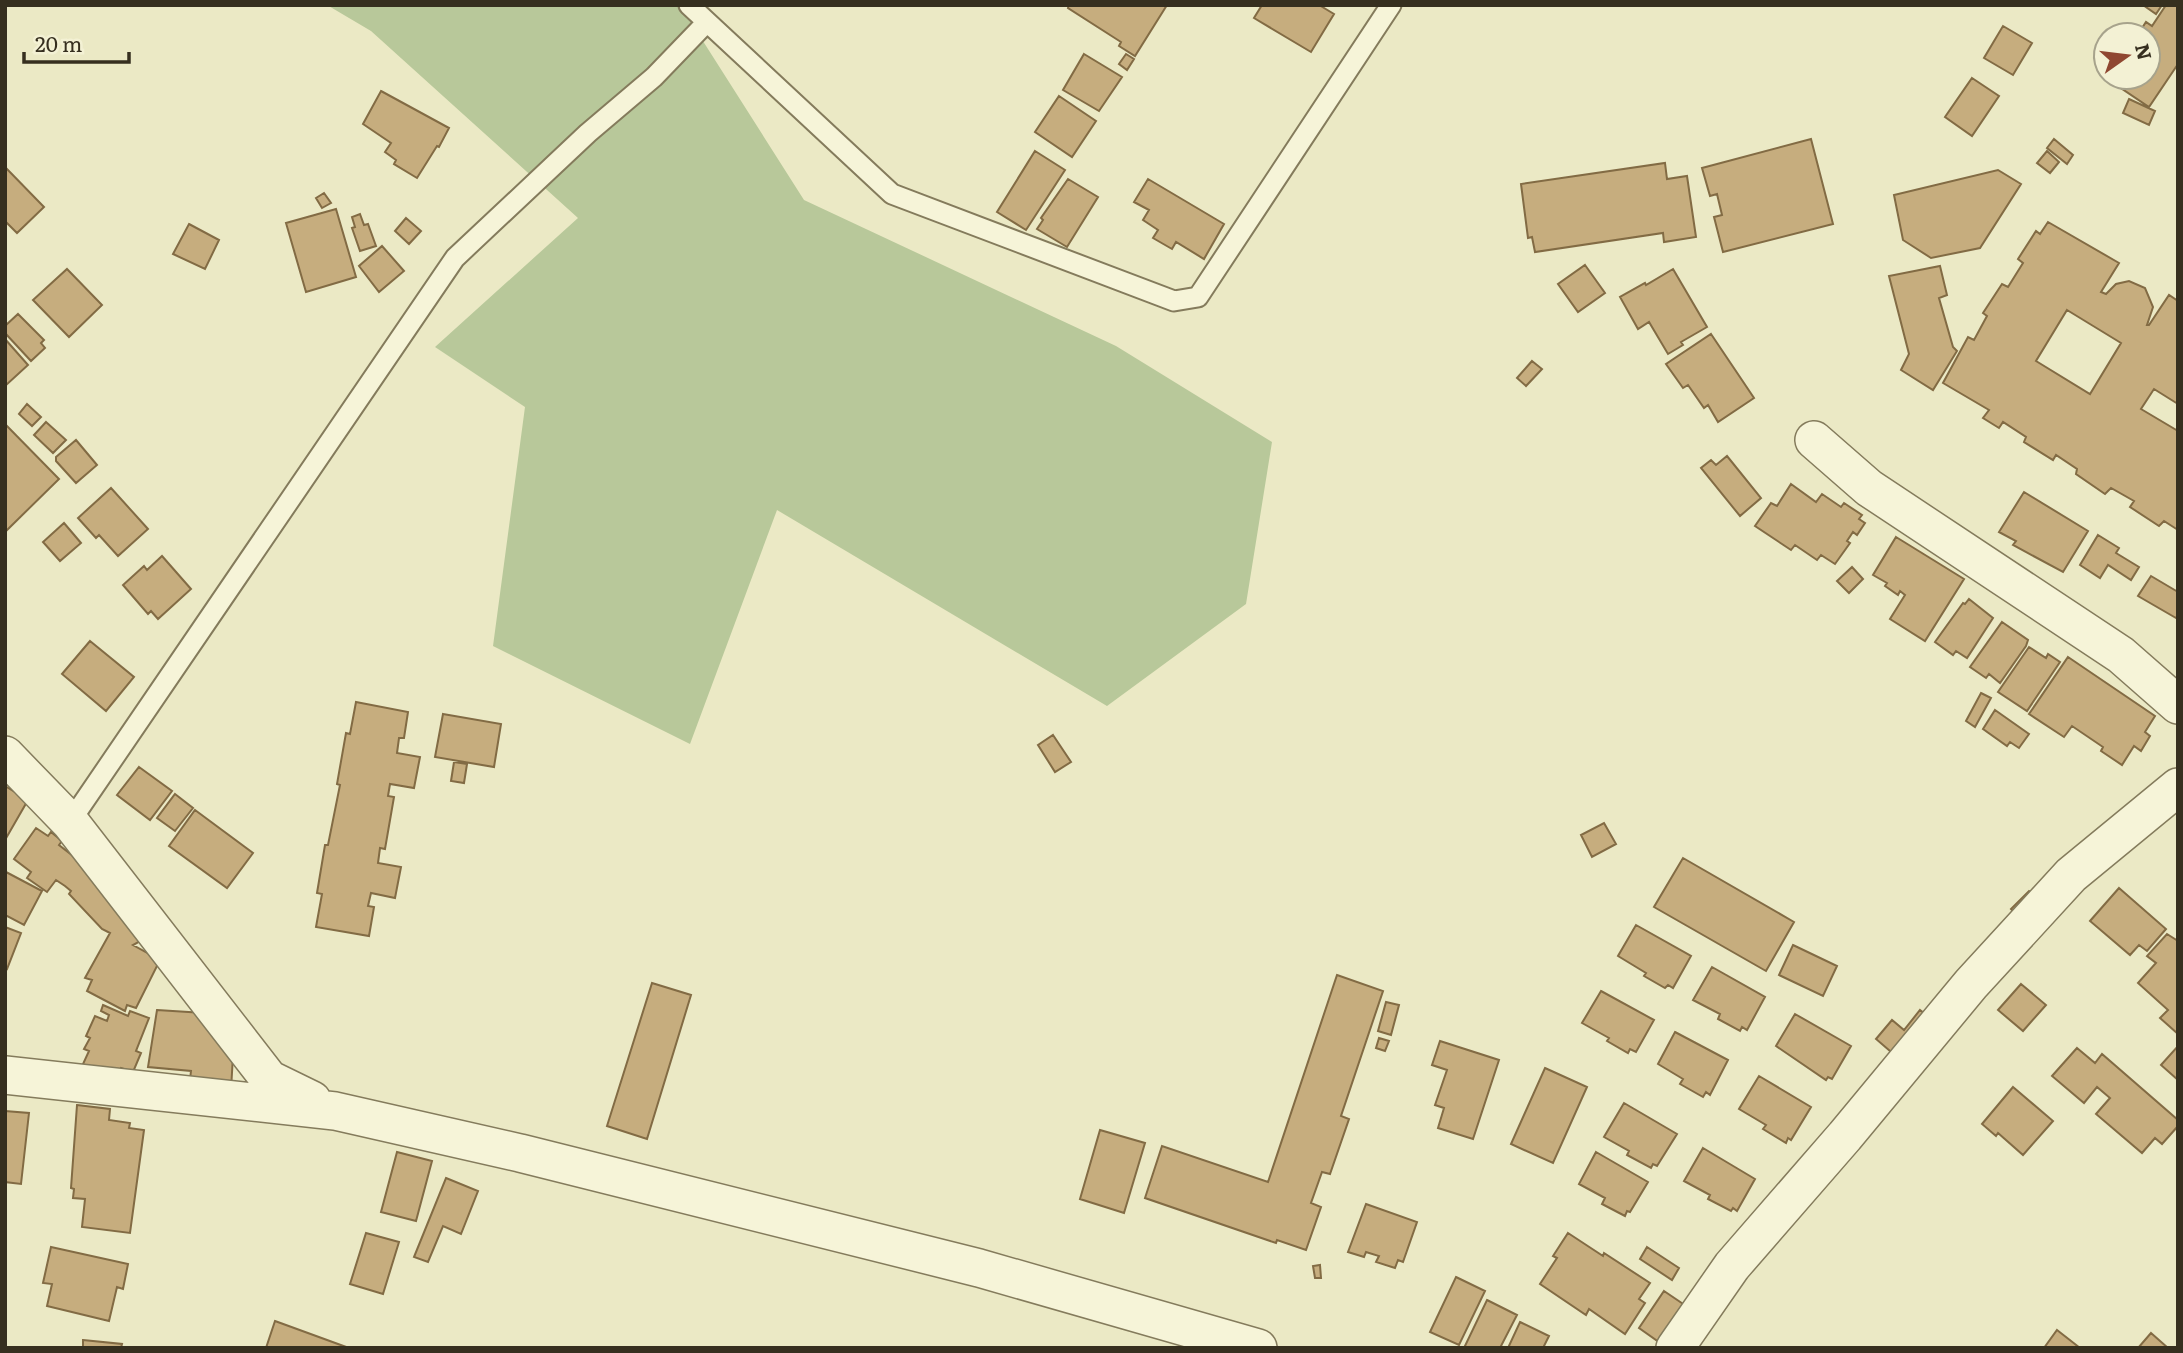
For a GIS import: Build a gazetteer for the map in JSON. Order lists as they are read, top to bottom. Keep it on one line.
{"scale_bar":"20 m","north":"right"}
